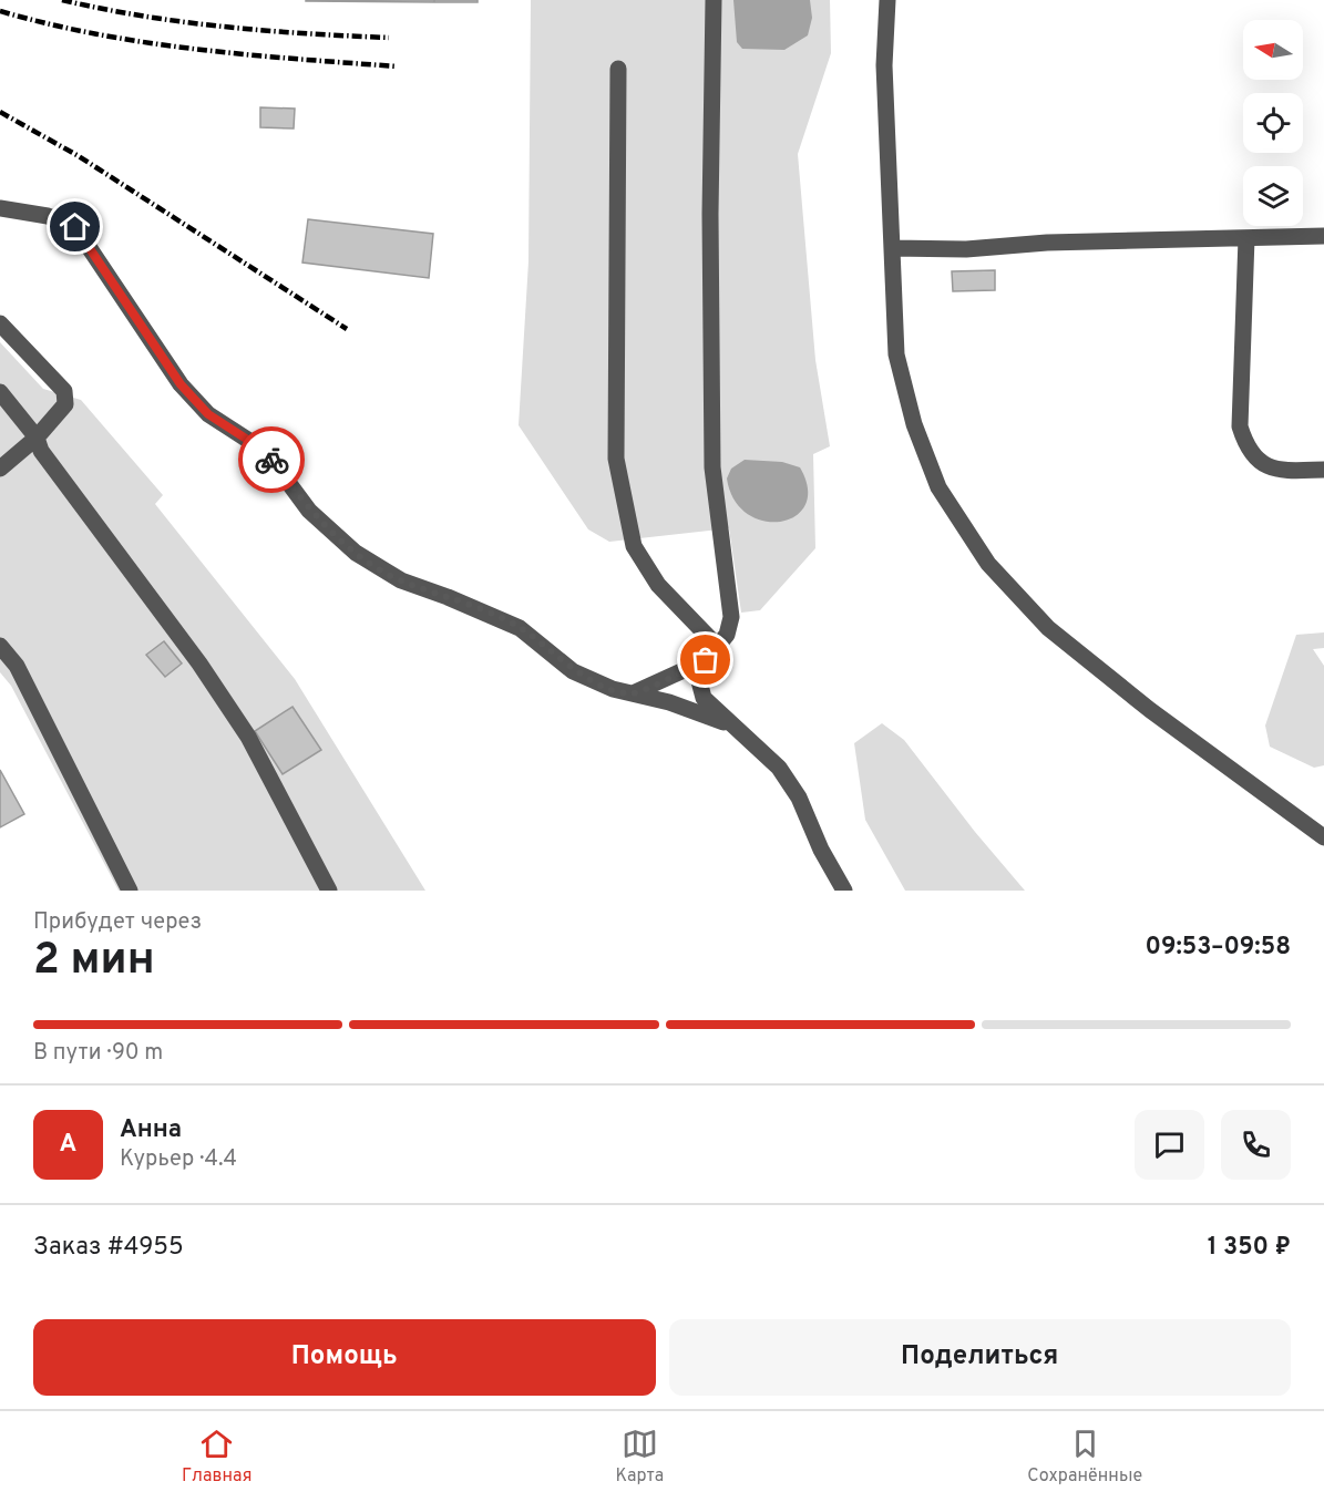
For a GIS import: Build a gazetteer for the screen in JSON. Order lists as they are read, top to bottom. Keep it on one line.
{"north":"left","page":{"heading":["2 мин","Прибудет через","09:53–09:58"],"panel":["Анна","Курьер · 4.4","Заказ #4955","1 350 ₽"],"bar":"В пути · 90 m","round":"А","buttons":["Помощь","Поделиться"],"tabs":["Главная","Карта","Сохранённые"]}}
